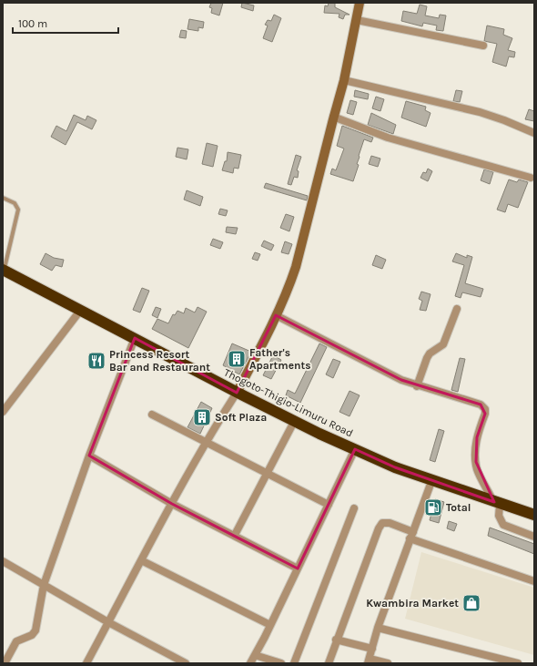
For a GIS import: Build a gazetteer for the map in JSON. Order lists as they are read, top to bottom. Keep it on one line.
{"streets":{"highway":["Thogoto-Thigio-Limuru Road"]},"places":{"building":["Father's Apartments","Soft Plaza"],"restaurant":["Princess Resort Bar and Restaurant"],"fuel station":["Total"],"shop":["Kwambira Market"]},"scale_bar":"100 m"}
